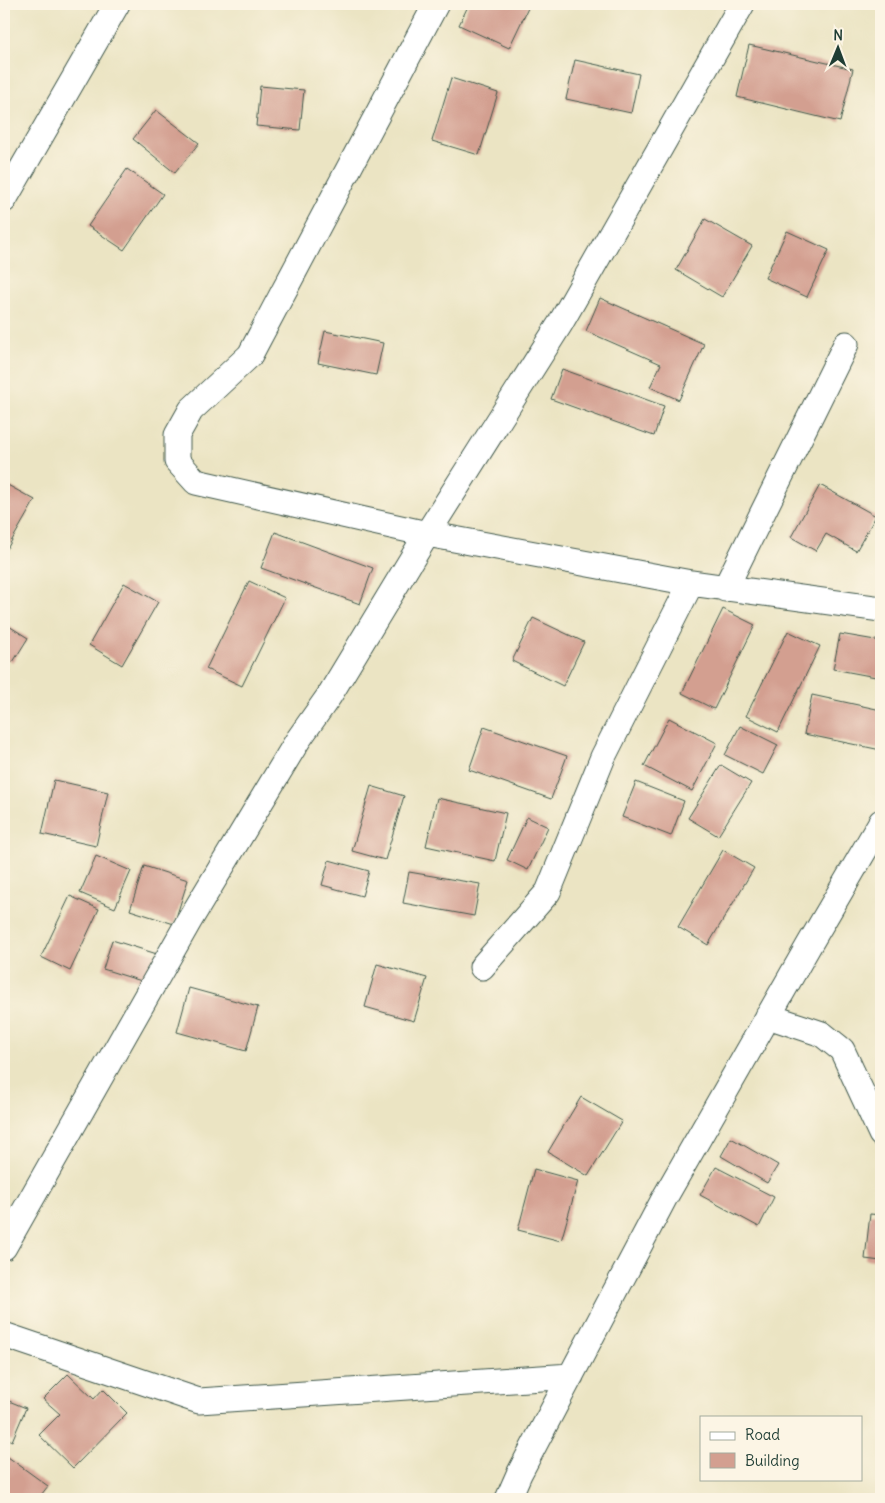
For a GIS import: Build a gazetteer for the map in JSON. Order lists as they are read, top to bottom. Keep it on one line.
{"legend":["Road","Building"],"north":"top"}
